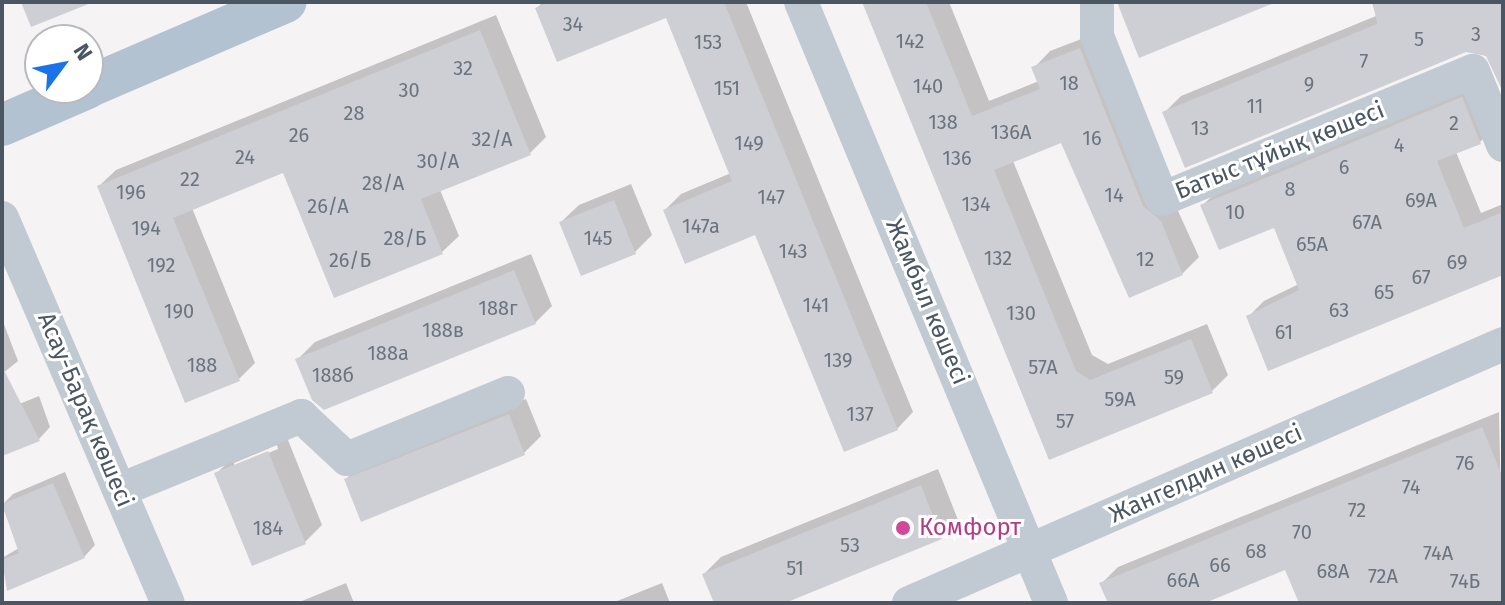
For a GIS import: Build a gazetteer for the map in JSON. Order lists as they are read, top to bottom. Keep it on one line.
{"streets":{"street":["Батыс тұйық көшесі","Жамбыл көшесі","Асау-Барақ көшесі","Жангелдин көшесі"]},"crossings":[["Жамбыл көшесі","Жангелдин көшесі"]],"places":["Комфорт"],"house_numbers":["34","3","5","142","153","7","32","18","9","140","151","30","11","28","138","2","13","136А","26","16","32/А","149","4","24","136","30/А","6","22","28/А","8","196","14","147","69А","134","26/А","10","67А","147а","194","28/Б","145","65А","143","132","12","26/Б","69","192","67","65","141","188г","63","190","130","188в","61","188а","139","188","57А","188б","59","59А","137","57","76","74","72","184","70","53","68","74А","66","51","68А","72А","66А","74Б"],"north":"top right"}
